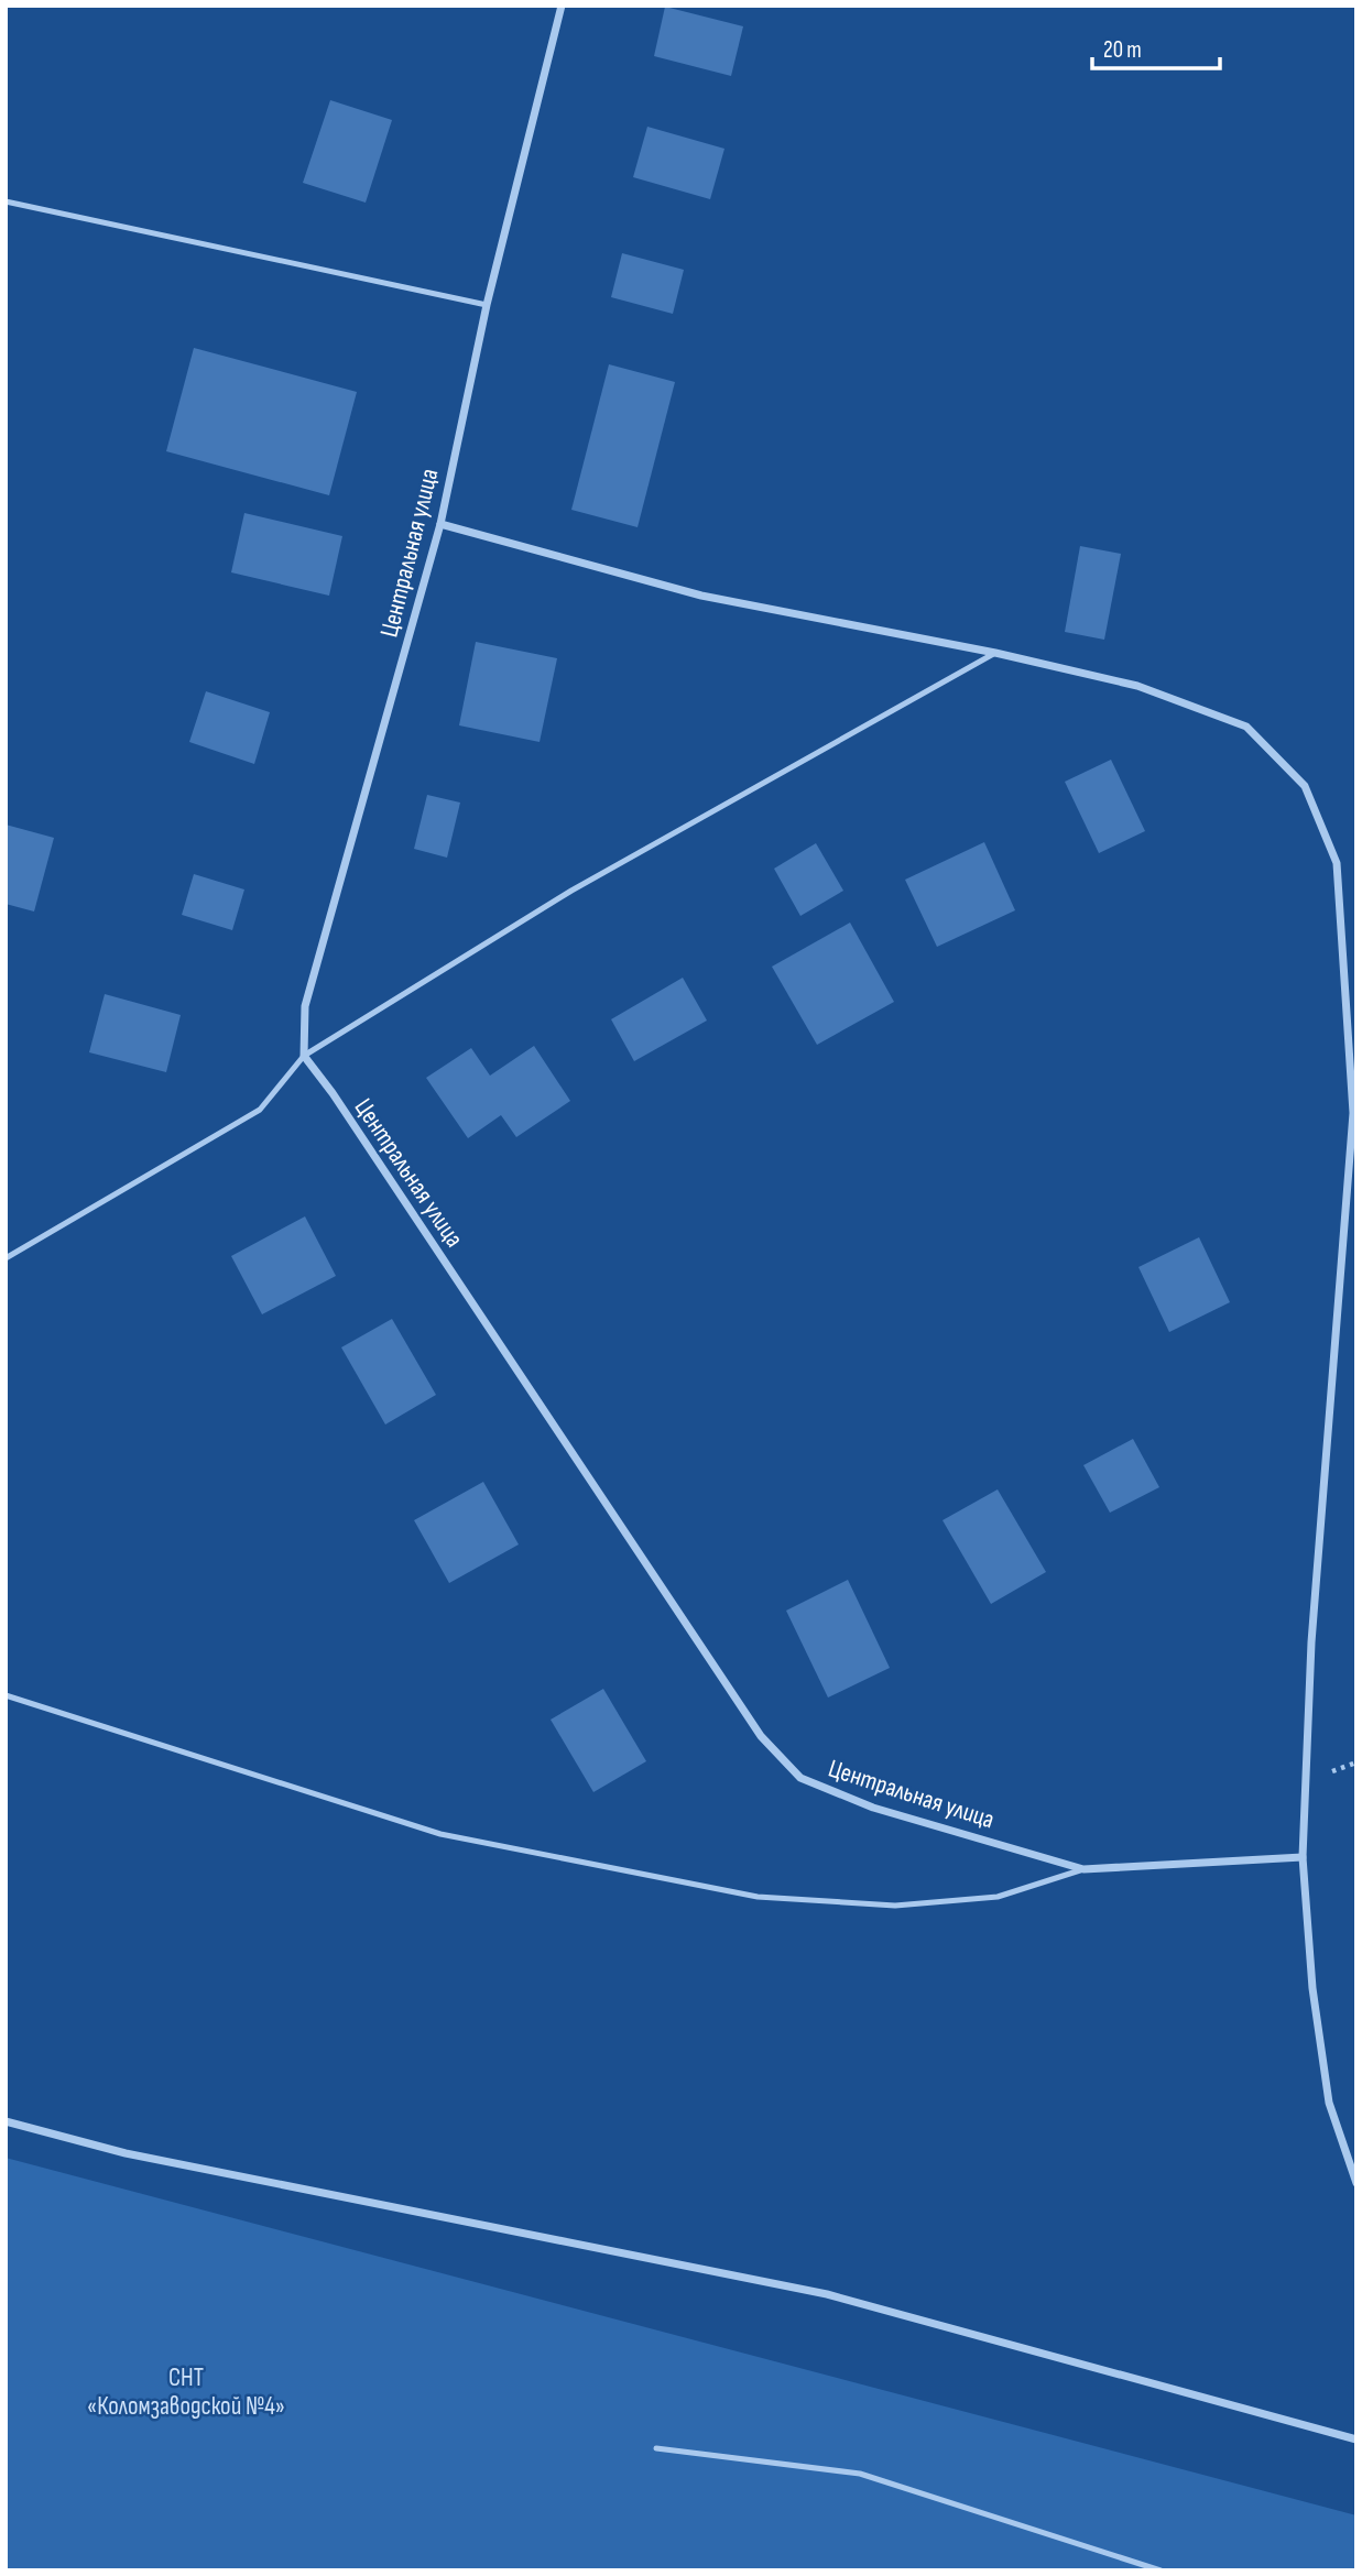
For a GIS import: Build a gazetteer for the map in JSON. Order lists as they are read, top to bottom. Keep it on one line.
{"streets":{"street":["Центральная улица"]},"parks":["СНТ «Коломзаводской №4»"],"scale_bar":"20 m"}
